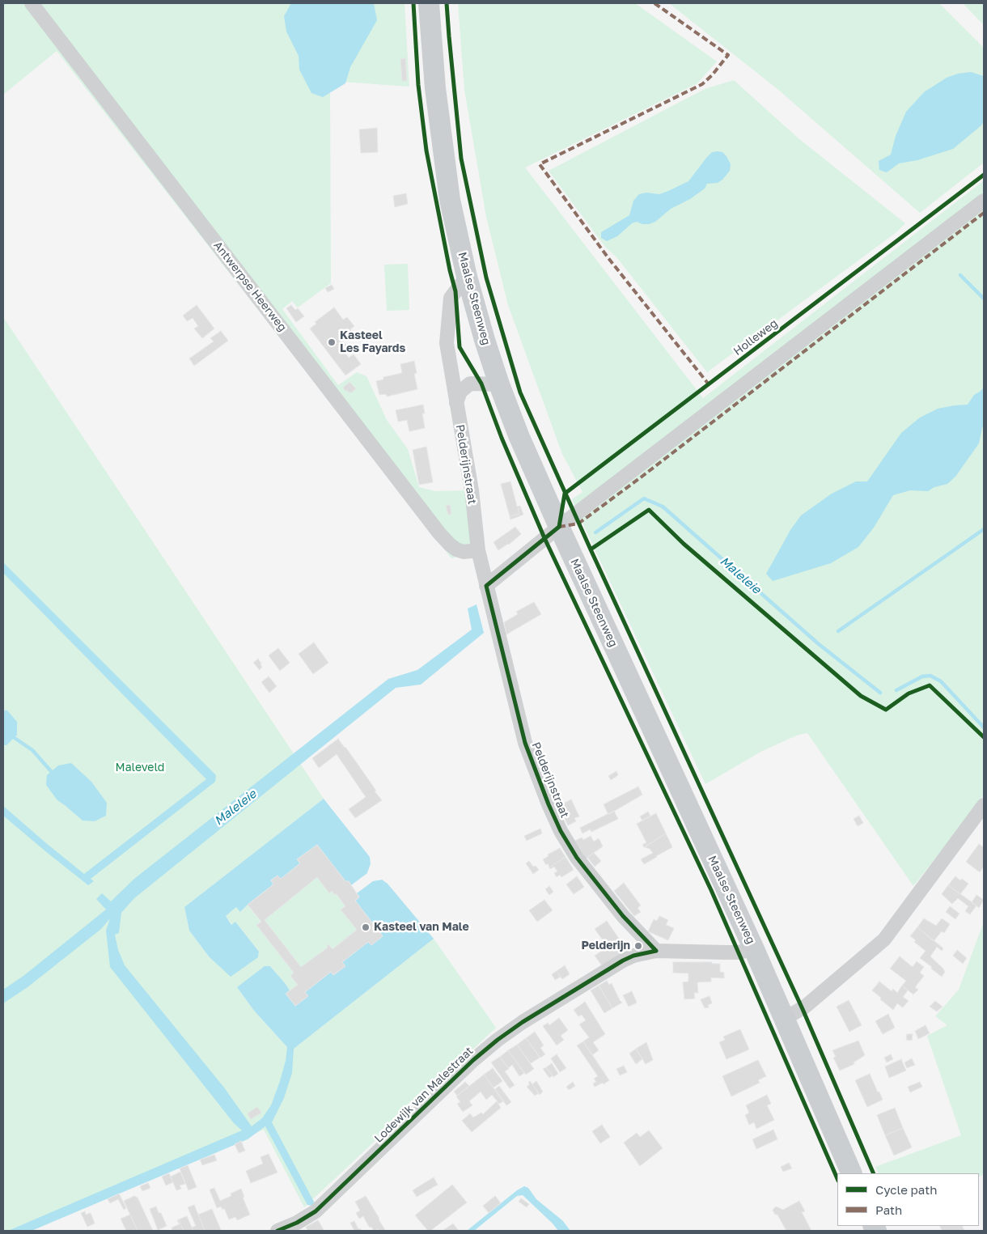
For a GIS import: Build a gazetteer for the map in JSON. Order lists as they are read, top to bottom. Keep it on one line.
{"streets":{"main road":["Maalse Steenweg"],"street":["Antwerpse Heerweg","Pelderijnstraat","Lodewijk van Malestraat"],"cycle path":["Holleweg"]},"crossings":[["Antwerpse Heerweg","Pelderijnstraat"],["Maalse Steenweg","Pelderijnstraat"],["Pelderijnstraat","Lodewijk van Malestraat"]],"water":["Maleleie"],"parks":["Maleveld"],"places":["Kasteel Les Fayards","Kasteel van Male","Pelderijn"],"legend":["Cycle path","Path"]}
